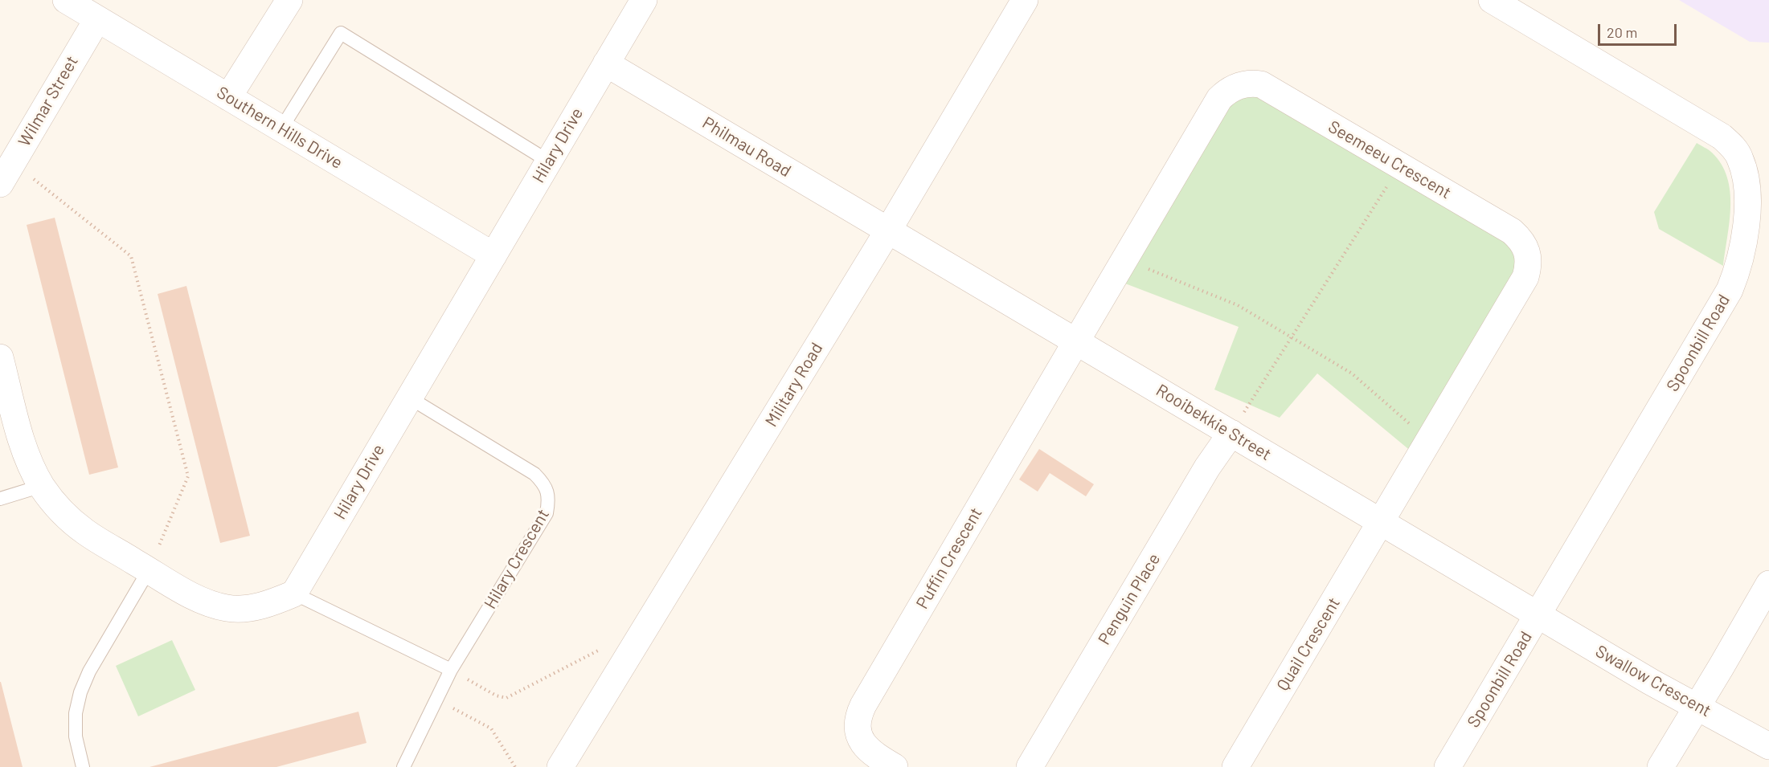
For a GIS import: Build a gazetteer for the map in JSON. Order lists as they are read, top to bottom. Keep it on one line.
{"streets":{"street":["Wilmar Street","Southern Hills Drive","Hilary Drive","Philmau Road","Seemeeu Crescent","Spoonbill Road","Military Road","Rooibekkie Street","Puffin Crescent","Penguin Place","Quail Crescent","Swallow Crescent"],"lane":["Hilary Crescent"]},"crossings":[["Wilmar Street","Southern Hills Drive"],["Southern Hills Drive","Hilary Drive"],["Hilary Drive","Philmau Road"],["Hilary Drive","Hilary Crescent"],["Philmau Road","Military Road"],["Philmau Road","Rooibekkie Street"],["Seemeeu Crescent","Rooibekkie Street"],["Seemeeu Crescent","Puffin Crescent"],["Seemeeu Crescent","Quail Crescent"],["Spoonbill Road","Rooibekkie Street"],["Spoonbill Road","Swallow Crescent"],["Military Road","Rooibekkie Street"],["Rooibekkie Street","Puffin Crescent"],["Rooibekkie Street","Penguin Place"],["Rooibekkie Street","Quail Crescent"],["Rooibekkie Street","Swallow Crescent"]],"scale_bar":"20 m"}
